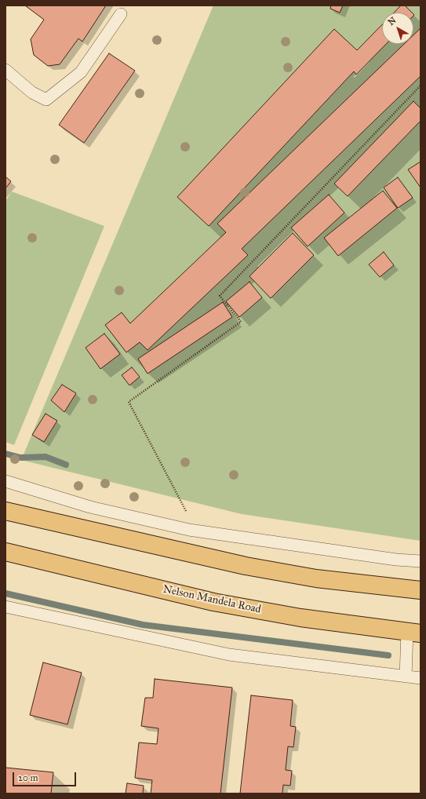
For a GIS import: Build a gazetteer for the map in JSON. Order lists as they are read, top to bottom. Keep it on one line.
{"streets":{"main road":["Nelson Mandela Road"]},"scale_bar":"20 m","north":"top left"}
